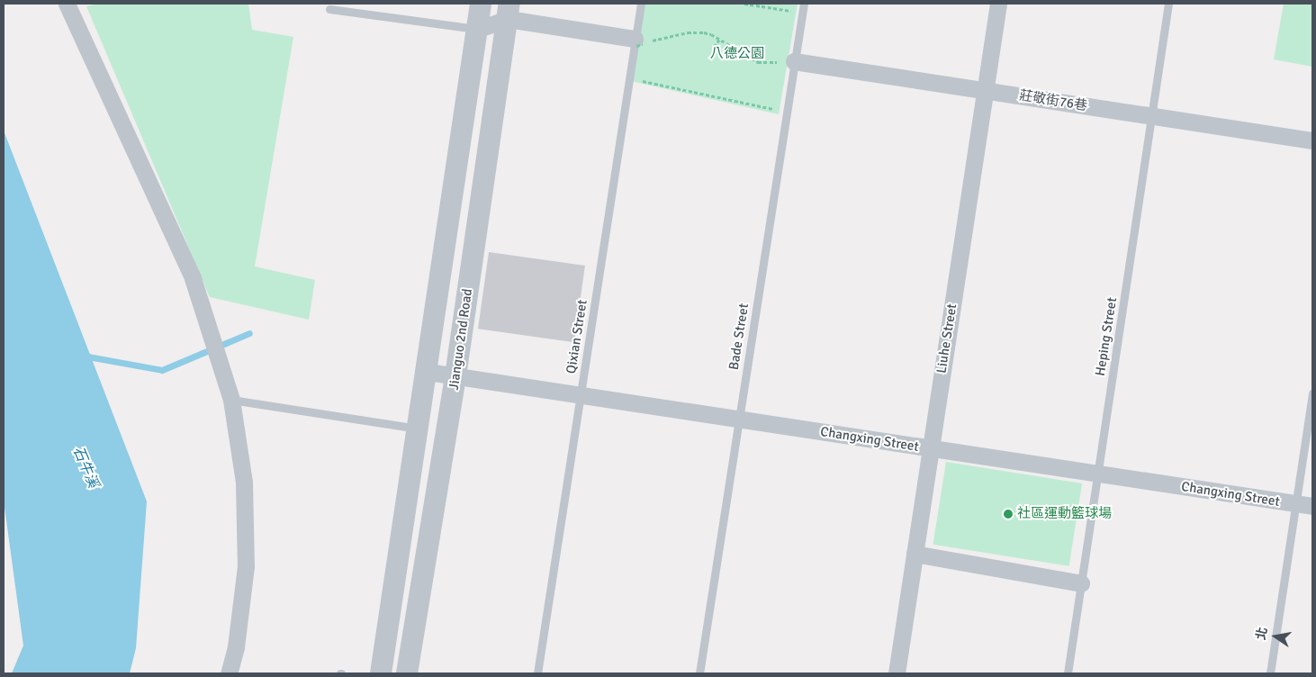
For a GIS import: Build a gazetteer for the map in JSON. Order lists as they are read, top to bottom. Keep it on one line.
{"streets":{"street":["莊敬街76巷","Liuhe Street","Jianguo 2nd Road","Changxing Street"],"lane":["Qixian Street","Bade Street","Heping Street"]},"crossings":[["莊敬街76巷","Bade Street"],["莊敬街76巷","Heping Street"],["莊敬街76巷","Liuhe Street"],["Qixian Street","Changxing Street"],["Bade Street","Changxing Street"],["Heping Street","Changxing Street"],["Liuhe Street","Changxing Street"],["Jianguo 2nd Road","Changxing Street"]],"water":["石牛溪"],"parks":["八德公園"],"places":["社區運動籃球場"],"north":"left"}
